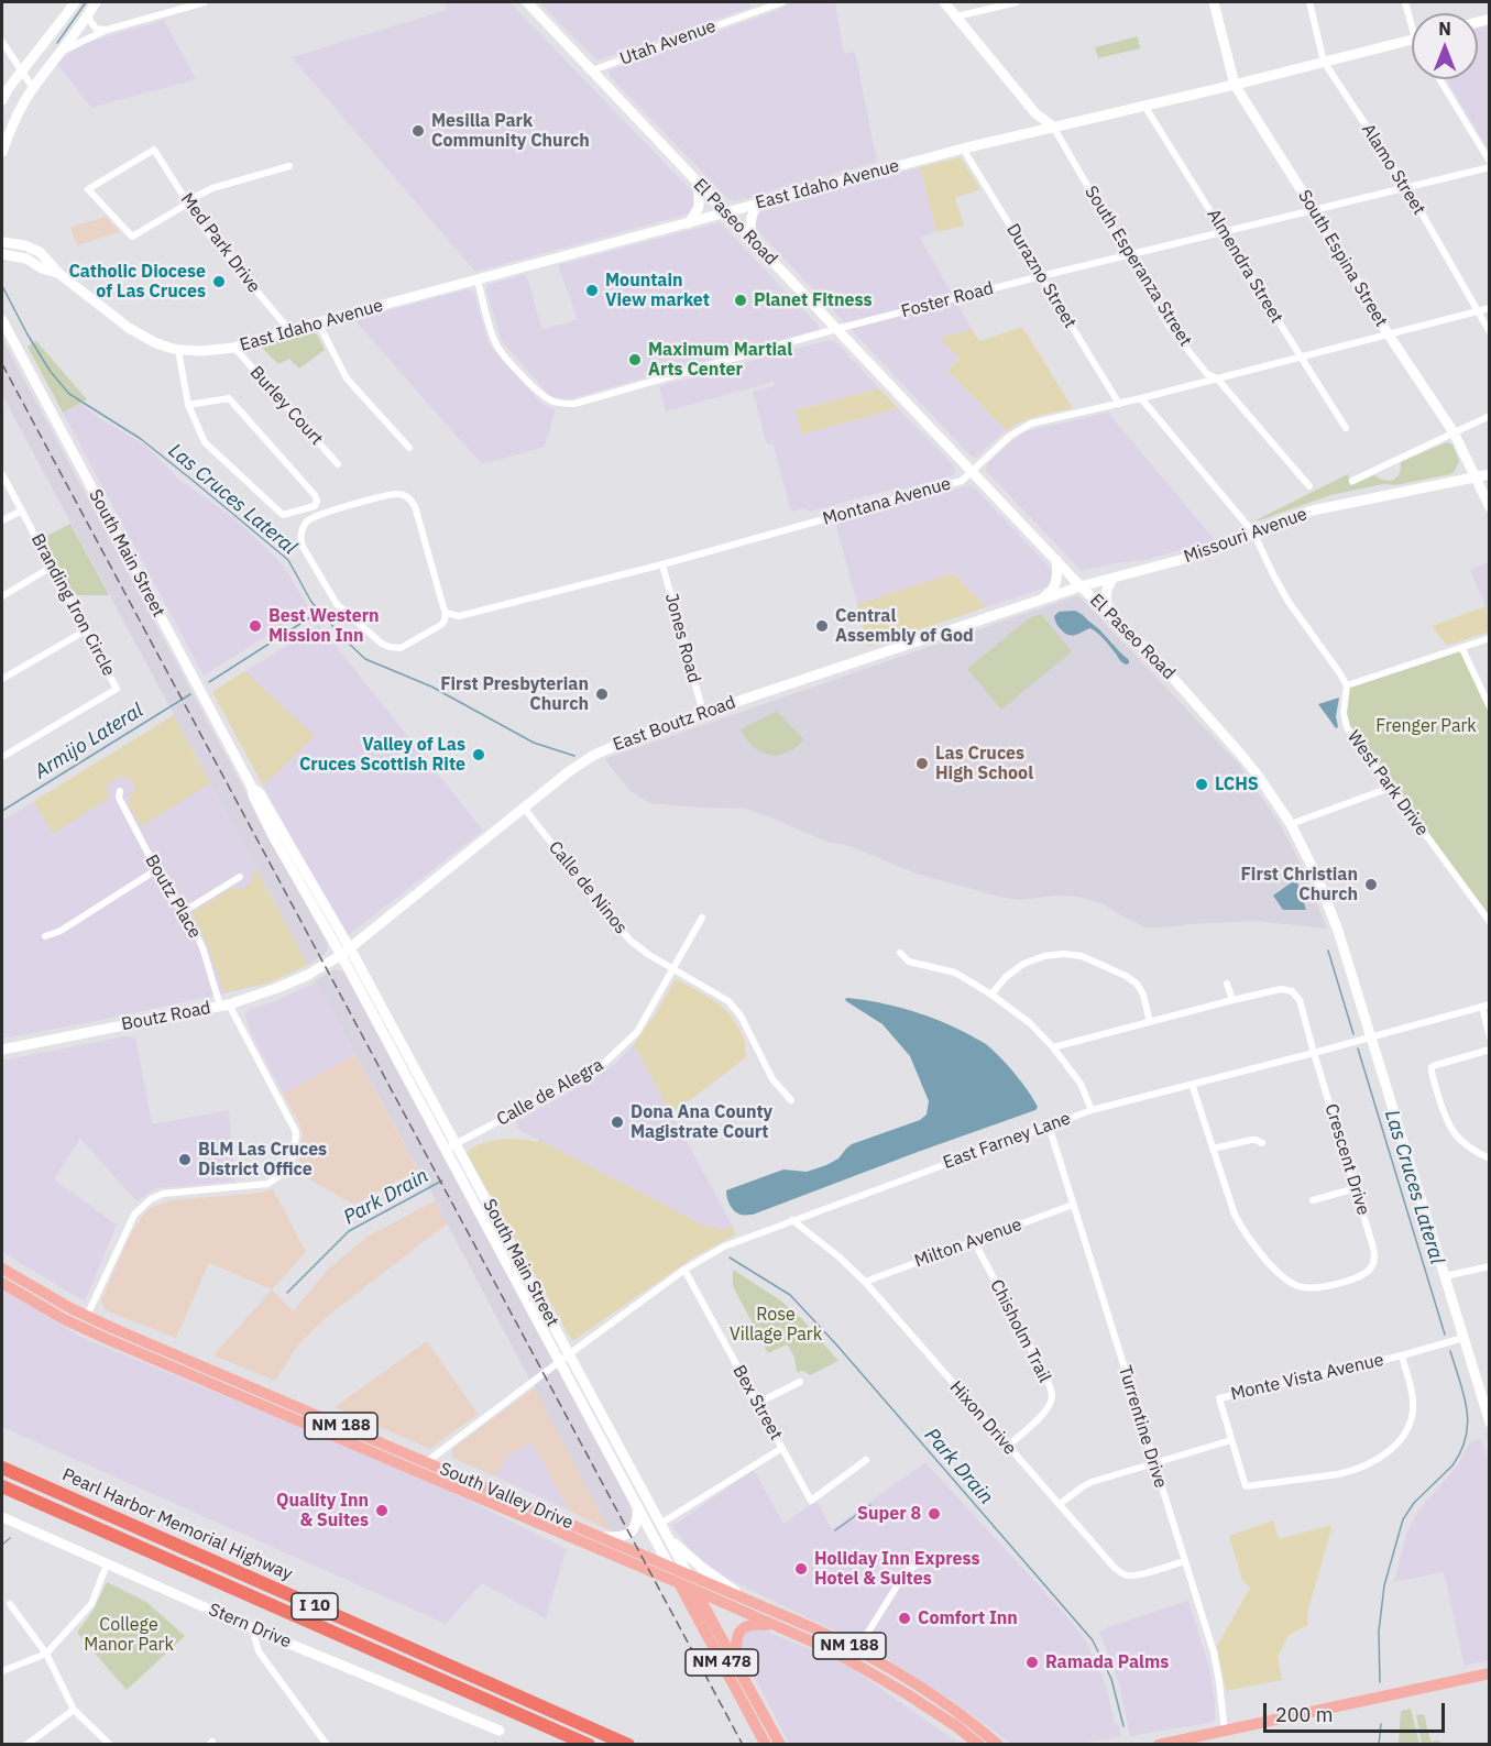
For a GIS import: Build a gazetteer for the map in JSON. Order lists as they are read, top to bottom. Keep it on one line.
{"streets":{"highway":["Pearl Harbor Memorial Highway","I 10"],"main road":["East Idaho Avenue","El Paseo Road","South Espina Street","Missouri Avenue","South Main Street","East Boutz Road","Boutz Road","NM 188","South Valley Drive","Stern Drive","NM 478"],"street":["Utah Avenue","Alamo Street","Med Park Drive","South Esperanza Street","Almendra Street","Durazno Street","Foster Road","Burley Court","Montana Avenue","Branding Iron Circle","Jones Road","West Park Drive","Calle de Ninos","Boutz Place","Calle de Alegra","East Farney Lane","Crescent Drive","Milton Avenue","Chisholm Trail","Monte Vista Avenue","Bex Street","Hixon Drive","Turrentine Drive"]},"crossings":[["Utah Avenue","El Paseo Road"],["Alamo Street","East Idaho Avenue"],["Alamo Street","Foster Road"],["Alamo Street","Montana Avenue"],["East Idaho Avenue","El Paseo Road"],["East Idaho Avenue","Med Park Drive"],["East Idaho Avenue","South Espina Street"],["East Idaho Avenue","South Esperanza Street"],["East Idaho Avenue","Almendra Street"],["East Idaho Avenue","Durazno Street"],["East Idaho Avenue","Foster Road"],["East Idaho Avenue","Burley Court"],["El Paseo Road","Foster Road"],["El Paseo Road","Montana Avenue"],["El Paseo Road","Missouri Avenue"],["El Paseo Road","East Boutz Road"],["El Paseo Road","East Farney Lane"],["El Paseo Road","Monte Vista Avenue"],["South Espina Street","Foster Road"],["South Espina Street","Montana Avenue"],["South Espina Street","Missouri Avenue"],["South Esperanza Street","Foster Road"],["South Esperanza Street","Montana Avenue"],["Almendra Street","Foster Road"],["Almendra Street","Montana Avenue"],["Durazno Street","Foster Road"],["Durazno Street","Montana Avenue"],["Montana Avenue","Jones Road"],["Missouri Avenue","East Boutz Road"],["South Main Street","East Boutz Road"],["South Main Street","Calle de Alegra"],["South Main Street","East Farney Lane"],["South Main Street","South Valley Drive"],["Jones Road","East Boutz Road"],["East Boutz Road","Calle de Ninos"],["East Boutz Road","Boutz Road"],["Calle de Ninos","Calle de Alegra"],["Boutz Place","Boutz Road"],["Boutz Place","South Valley Drive"],["East Farney Lane","Crescent Drive"],["East Farney Lane","Bex Street"],["East Farney Lane","Hixon Drive"],["East Farney Lane","Turrentine Drive"],["East Farney Lane","South Valley Drive"],["Milton Avenue","Chisholm Trail"],["Milton Avenue","Hixon Drive"],["Milton Avenue","Turrentine Drive"],["Chisholm Trail","Hixon Drive"],["Hixon Drive","Turrentine Drive"]],"water":["Las Cruces Lateral","Armijo Lateral","Park Drain"],"parks":["Frenger Park","Rose Village Park","College Manor Park"],"places":["Mesilla Park Community Church","Catholic Diocese of Las Cruces","Mountain View market","Planet Fitness","Maximum Martial Arts Center","Best Western Mission Inn","Central Assembly of God","First Presbyterian Church","Valley of Las Cruces Scottish Rite","Las Cruces High School","LCHS","First Christian Church","Dona Ana County Magistrate Court","BLM Las Cruces District Office","Quality Inn & Suites","Super 8","Holiday Inn Express Hotel & Suites","Comfort Inn","Ramada Palms"],"scale_bar":"200 m","north":"top"}
